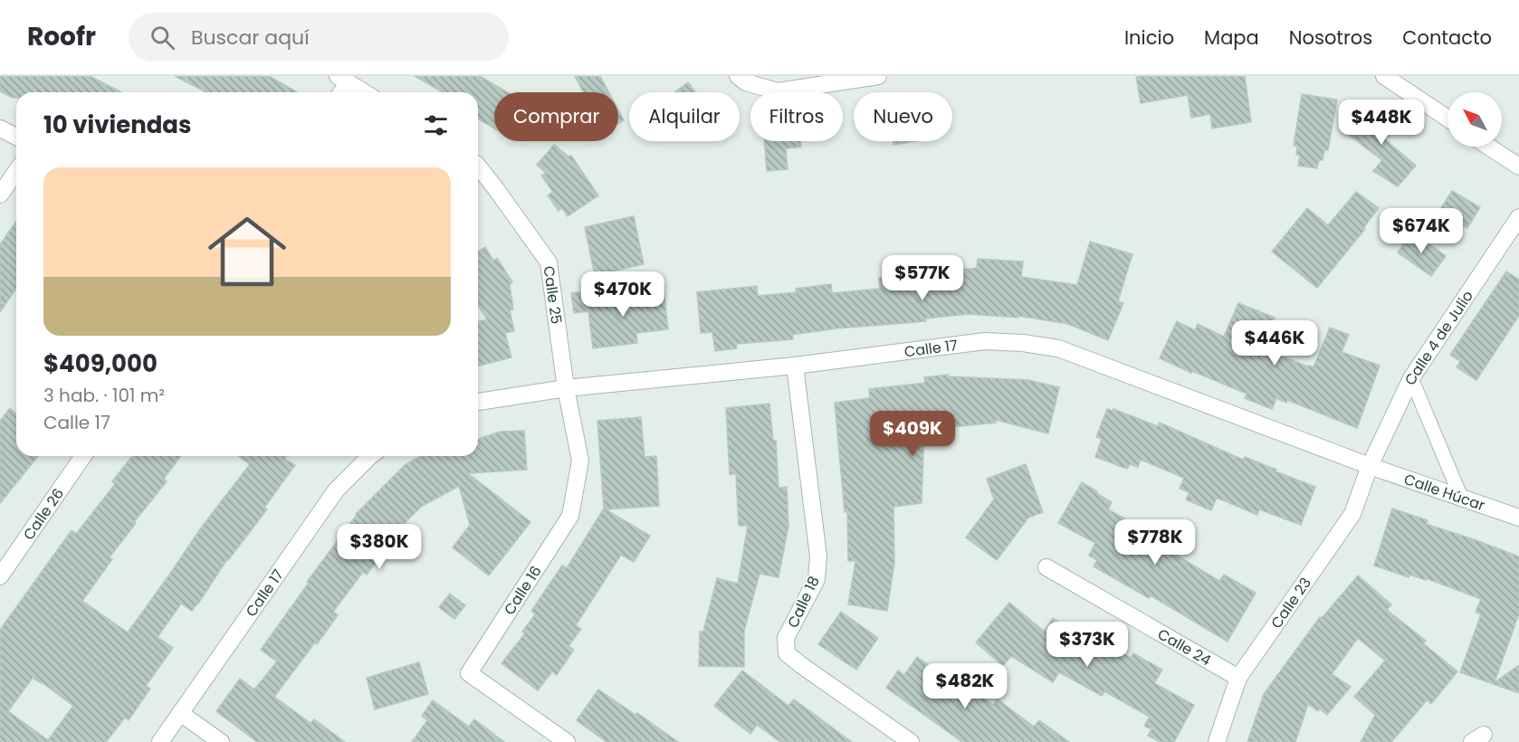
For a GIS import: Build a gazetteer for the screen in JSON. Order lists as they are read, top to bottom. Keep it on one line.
{"streets":{"street":["Calle 25","Calle 4 de Julio","Calle 17","Calle Húcar","Calle 26","Calle 16","Calle 18","Calle 23","Calle 24"]},"crossings":[["Calle 25","Calle 17"],["Calle 25","Calle 16"],["Calle 4 de Julio","Calle 17"],["Calle 4 de Julio","Calle Húcar"],["Calle 4 de Julio","Calle 23"],["Calle 17","Calle Húcar"],["Calle 17","Calle 16"],["Calle 17","Calle 18"],["Calle 17","Calle 23"],["Calle Húcar","Calle 23"],["Calle 23","Calle 24"]],"north":"top left","page":{"header":"Roofr","search":"Buscar aquí","nav":["Inicio","Mapa","Nosotros","Contacto"],"chip":["Comprar","Alquilar","Filtros","Nuevo"],"heading":"10 viviendas","price":["$448K","$674K","$577K","$470K","$446K","$409K","$778K","$380K","$373K","$482K"],"list":[{"name":"$409,000","note":"3 hab. · 101 m² · Calle 17"}]}}
